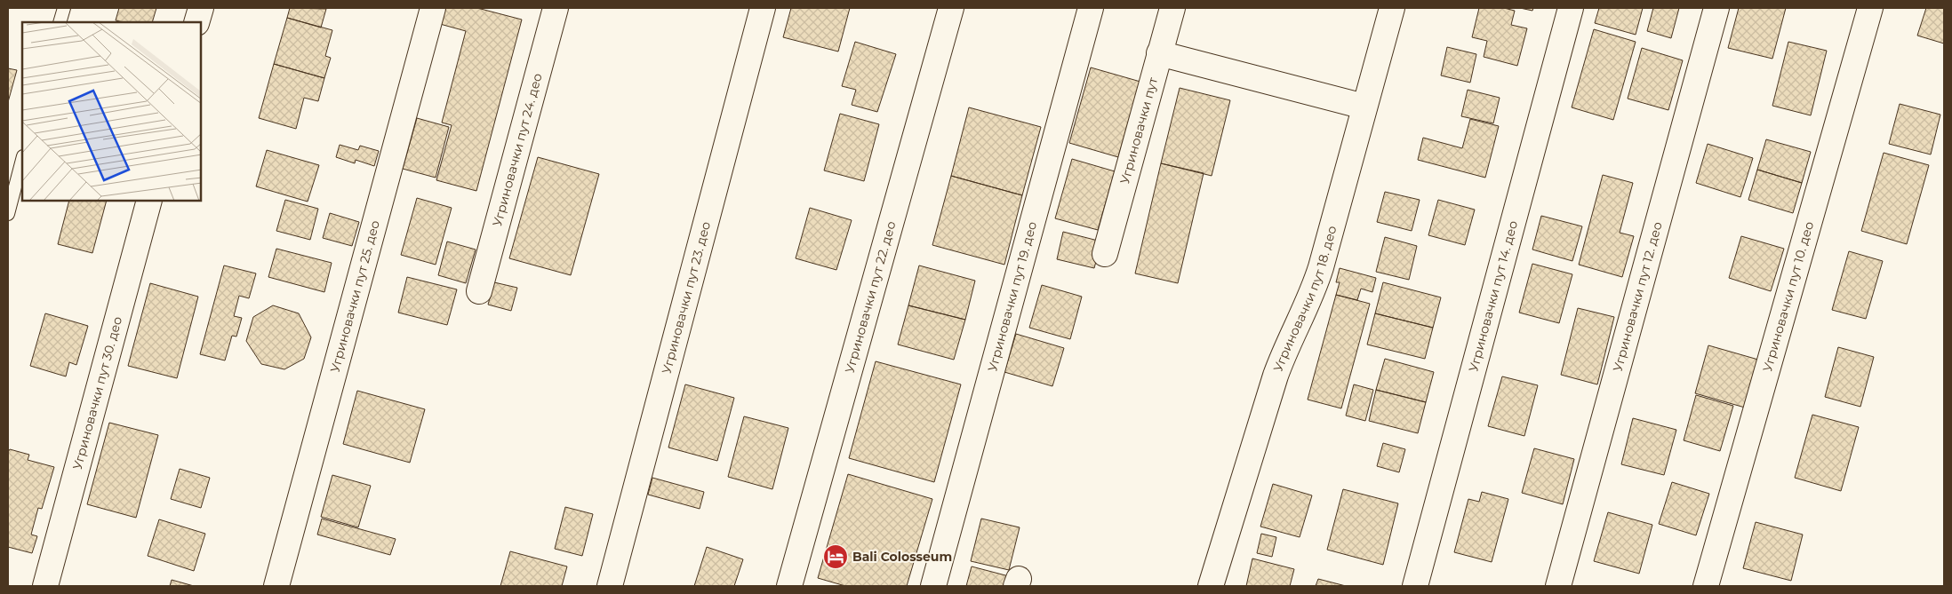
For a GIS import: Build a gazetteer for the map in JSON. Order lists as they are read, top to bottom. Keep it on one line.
{"streets":{"street":["Угриновачки пут","Угриновачки пут 24. део","Угриновачки пут 25. део","Угриновачки пут 14. део","Угриновачки пут 23. део","Угриновачки пут 22. део","Угриновачки пут 19. део","Угриновачки пут 12. део","Угриновачки пут 10. део","Угриновачки пут 18. део","Угриновачки пут 30. део"]},"places":{"hotel":["Bali Colosseum"]}}
